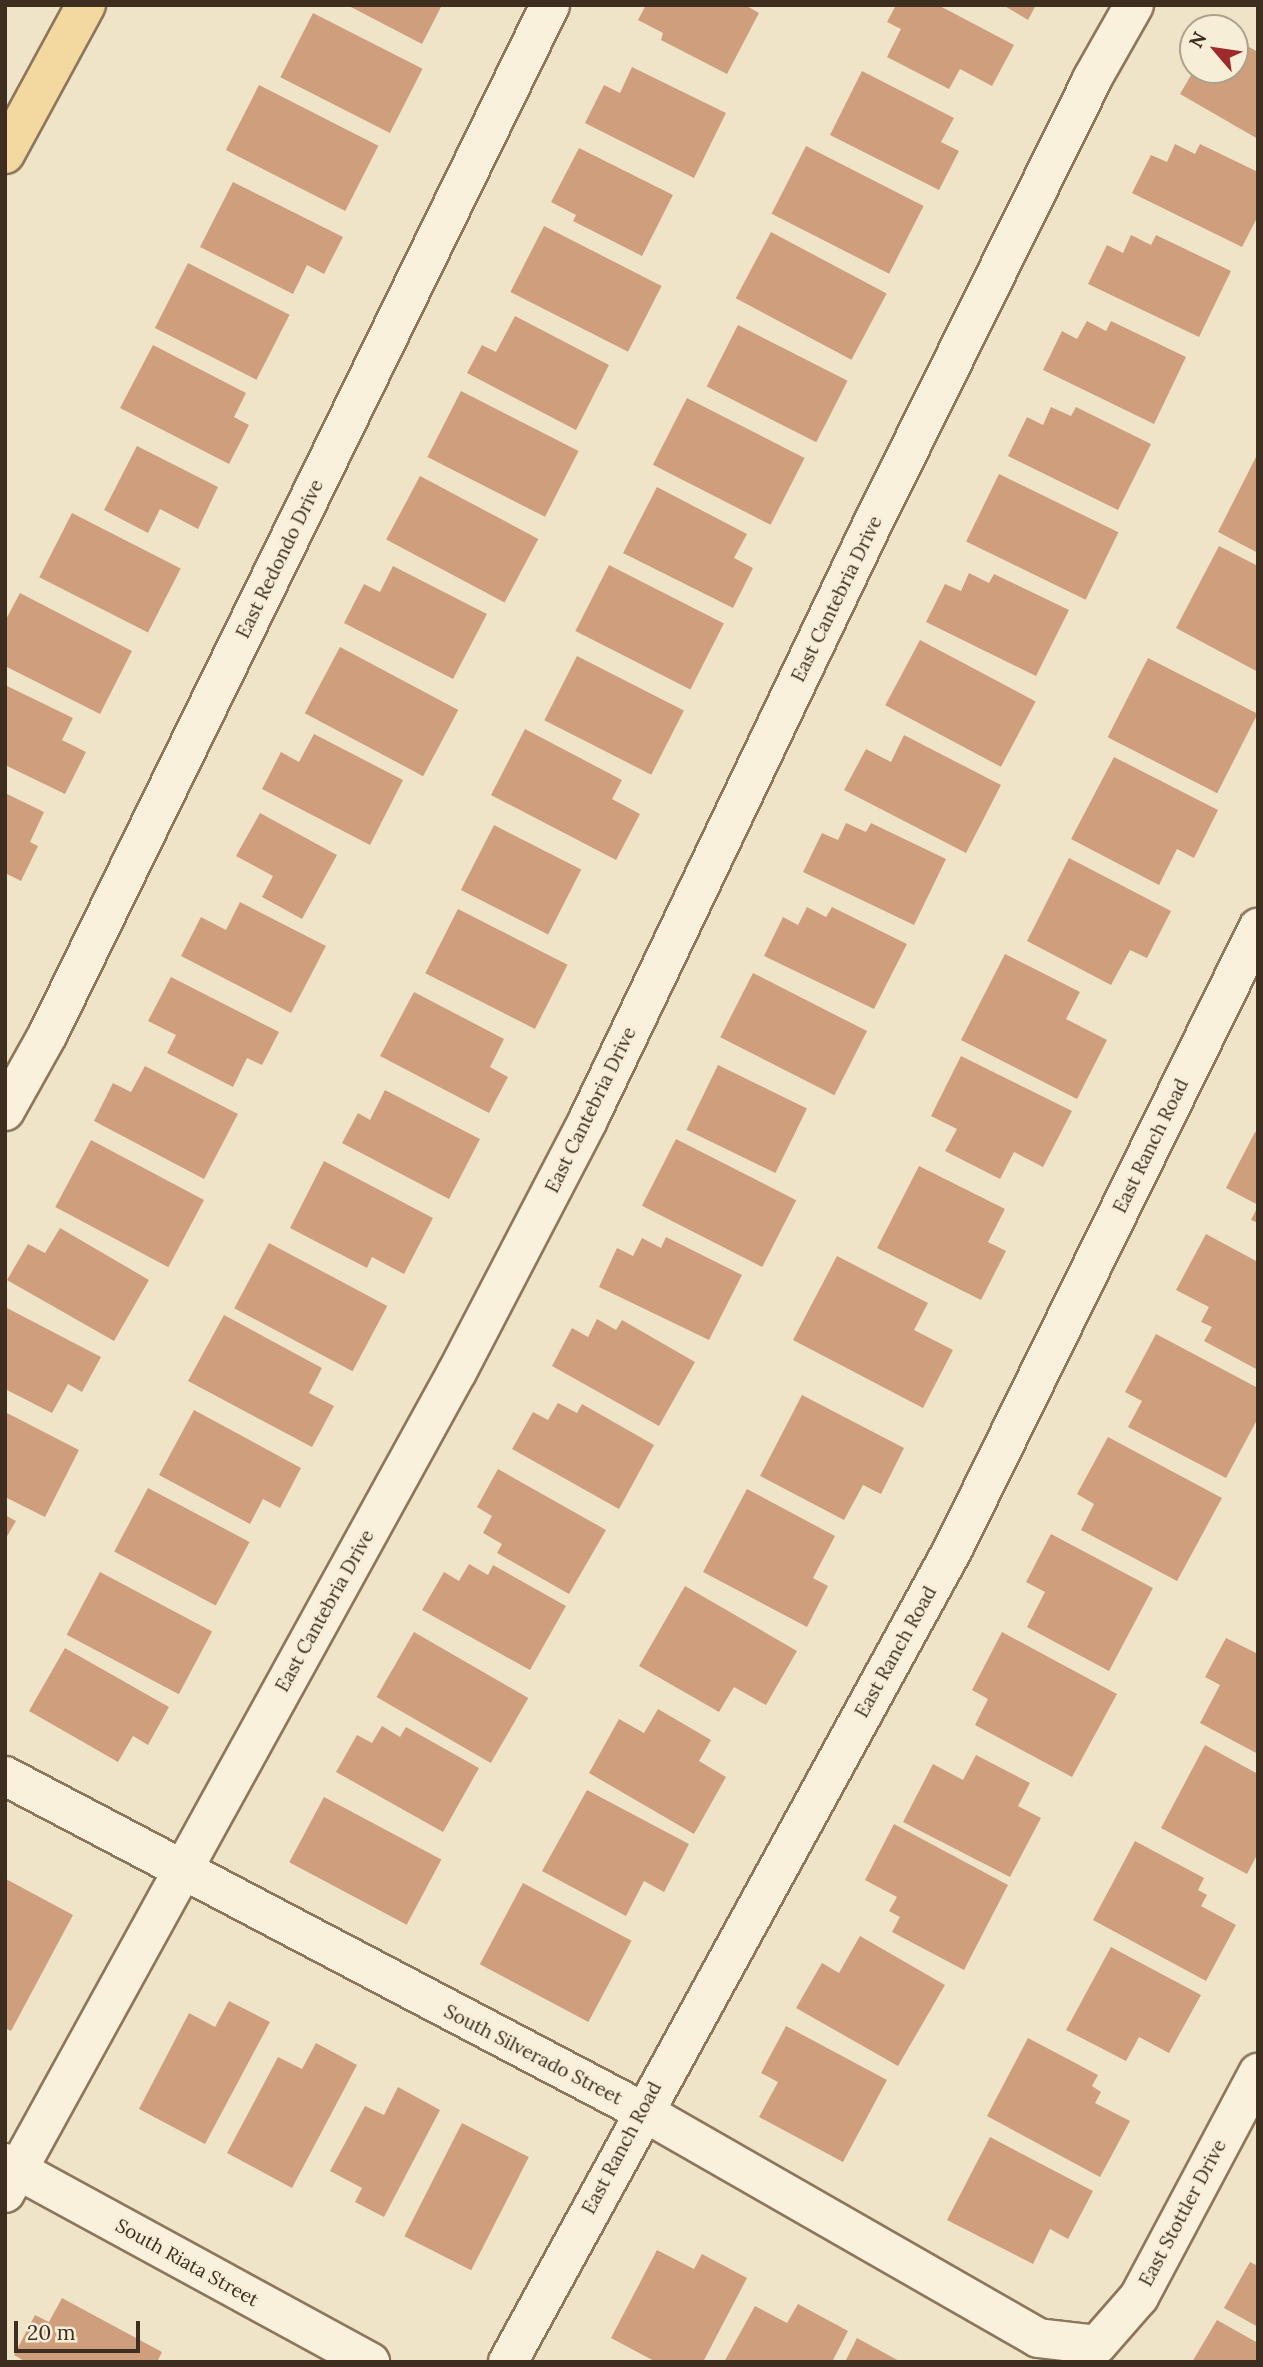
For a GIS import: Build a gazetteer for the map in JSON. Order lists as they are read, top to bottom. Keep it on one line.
{"streets":{"street":["East Redondo Drive","East Cantebria Drive","East Ranch Road","South Silverado Street","East Stottler Drive","South Riata Street"]},"crossings":[["East Cantebria Drive","South Silverado Street"],["East Cantebria Drive","South Riata Street"],["East Ranch Road","South Silverado Street"],["South Silverado Street","East Stottler Drive"]],"scale_bar":"20 m","north":"top left"}
